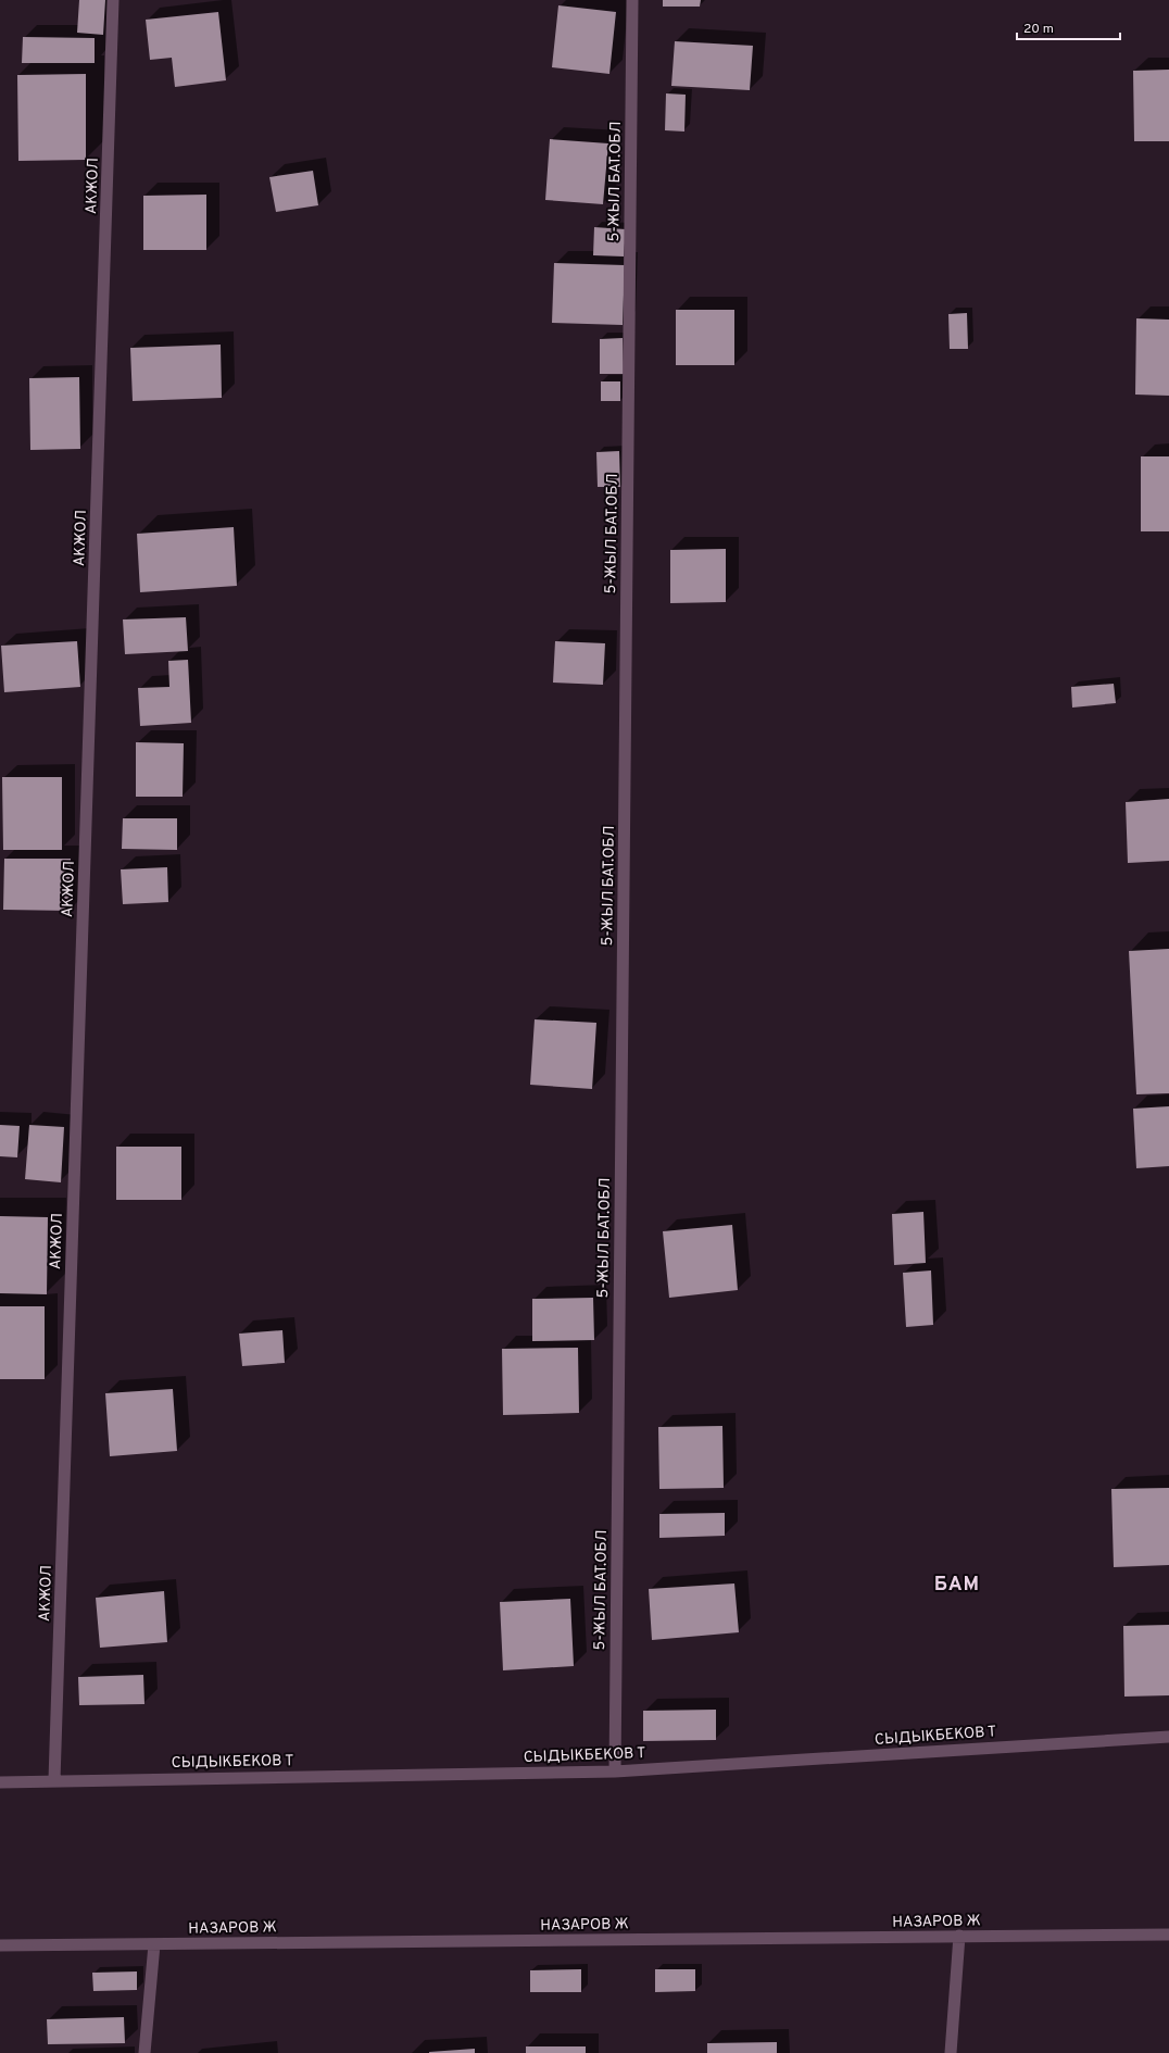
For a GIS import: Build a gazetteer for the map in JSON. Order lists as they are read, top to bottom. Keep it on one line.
{"streets":{"street":["5-ЖЫЛ БАТ.ОБЛ","АКЖОЛ","СЫДЫКБЕКОВ Т","НАЗАРОВ Ж"]},"crossings":[["5-ЖЫЛ БАТ.ОБЛ","СЫДЫКБЕКОВ Т"],["АКЖОЛ","СЫДЫКБЕКОВ Т"]],"districts":["БАМ"],"scale_bar":"20 m"}
